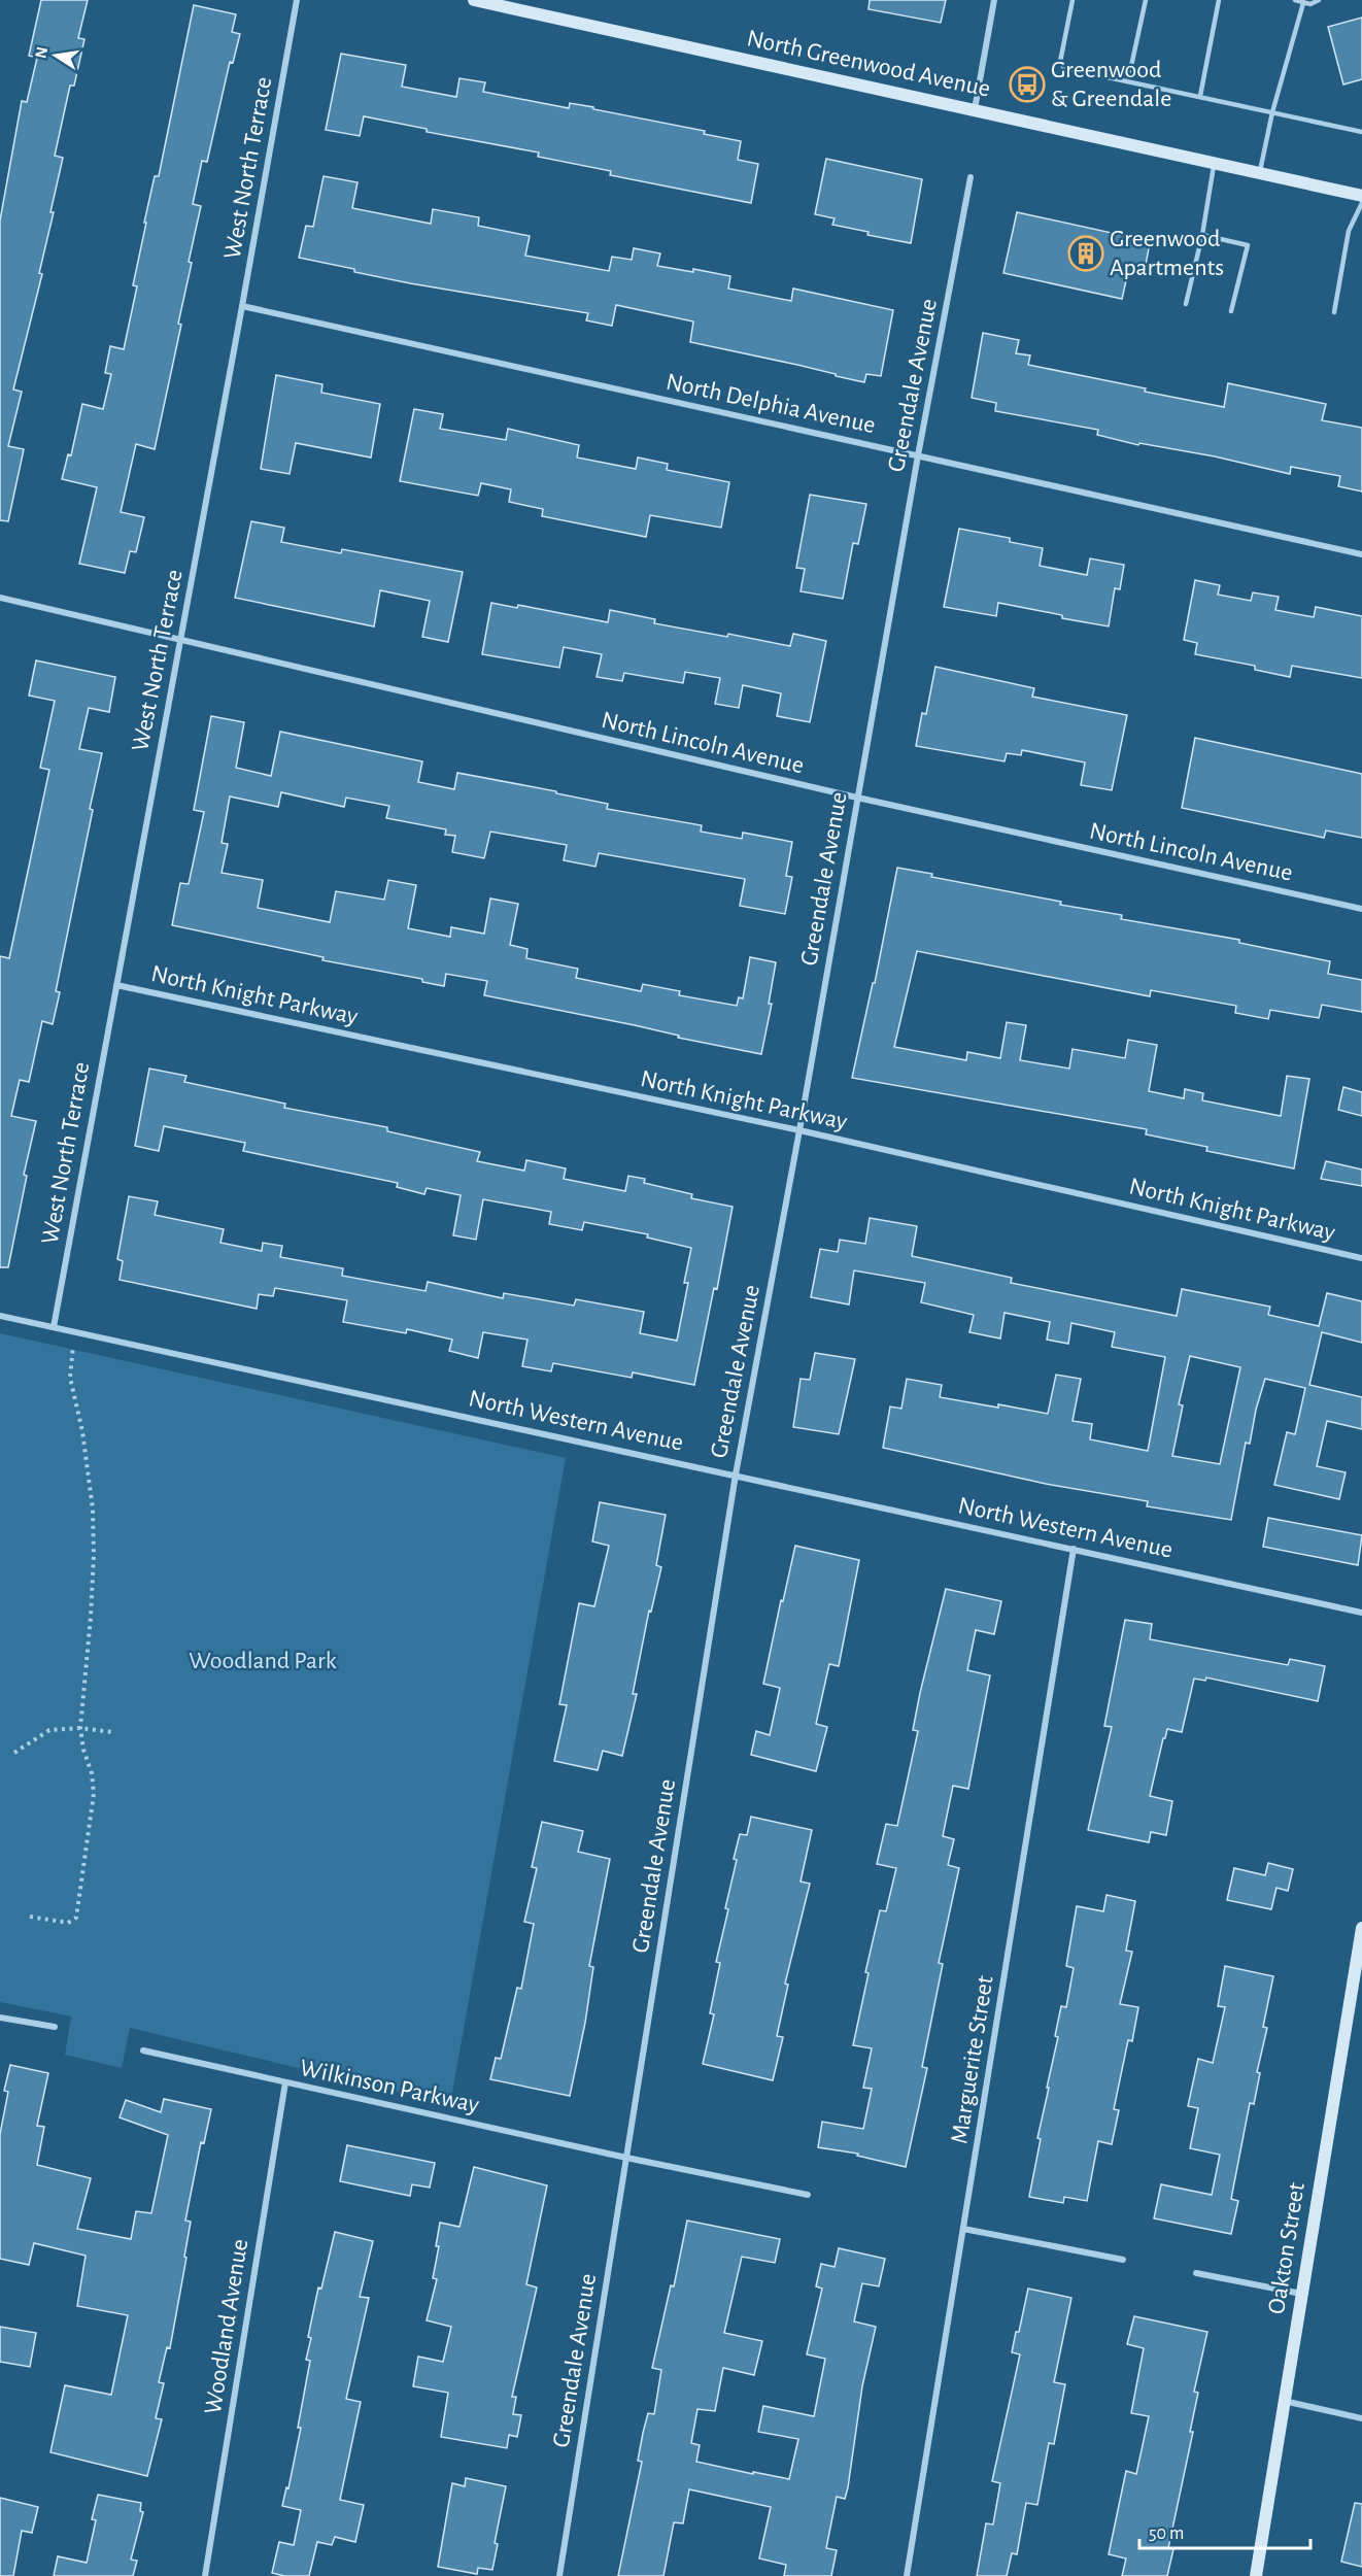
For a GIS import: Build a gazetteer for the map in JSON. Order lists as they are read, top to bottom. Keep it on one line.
{"streets":{"main road":["North Greenwood Avenue","Oakton Street"],"street":["West North Terrace","Greendale Avenue","North Delphia Avenue","North Lincoln Avenue","North Knight Parkway","North Western Avenue","Marguerite Street","Wilkinson Parkway","Woodland Avenue"]},"crossings":[["West North Terrace","North Delphia Avenue"],["West North Terrace","North Lincoln Avenue"],["West North Terrace","North Knight Parkway"],["West North Terrace","North Western Avenue"],["Greendale Avenue","North Delphia Avenue"],["Greendale Avenue","North Lincoln Avenue"],["Greendale Avenue","North Knight Parkway"],["Greendale Avenue","North Western Avenue"],["Greendale Avenue","Wilkinson Parkway"],["North Western Avenue","Marguerite Street"],["Wilkinson Parkway","Woodland Avenue"]],"parks":["Woodland Park"],"places":{"bus stop":["Greenwood & Greendale"],"building":["Greenwood Apartments"]},"scale_bar":"50 m","north":"left"}
